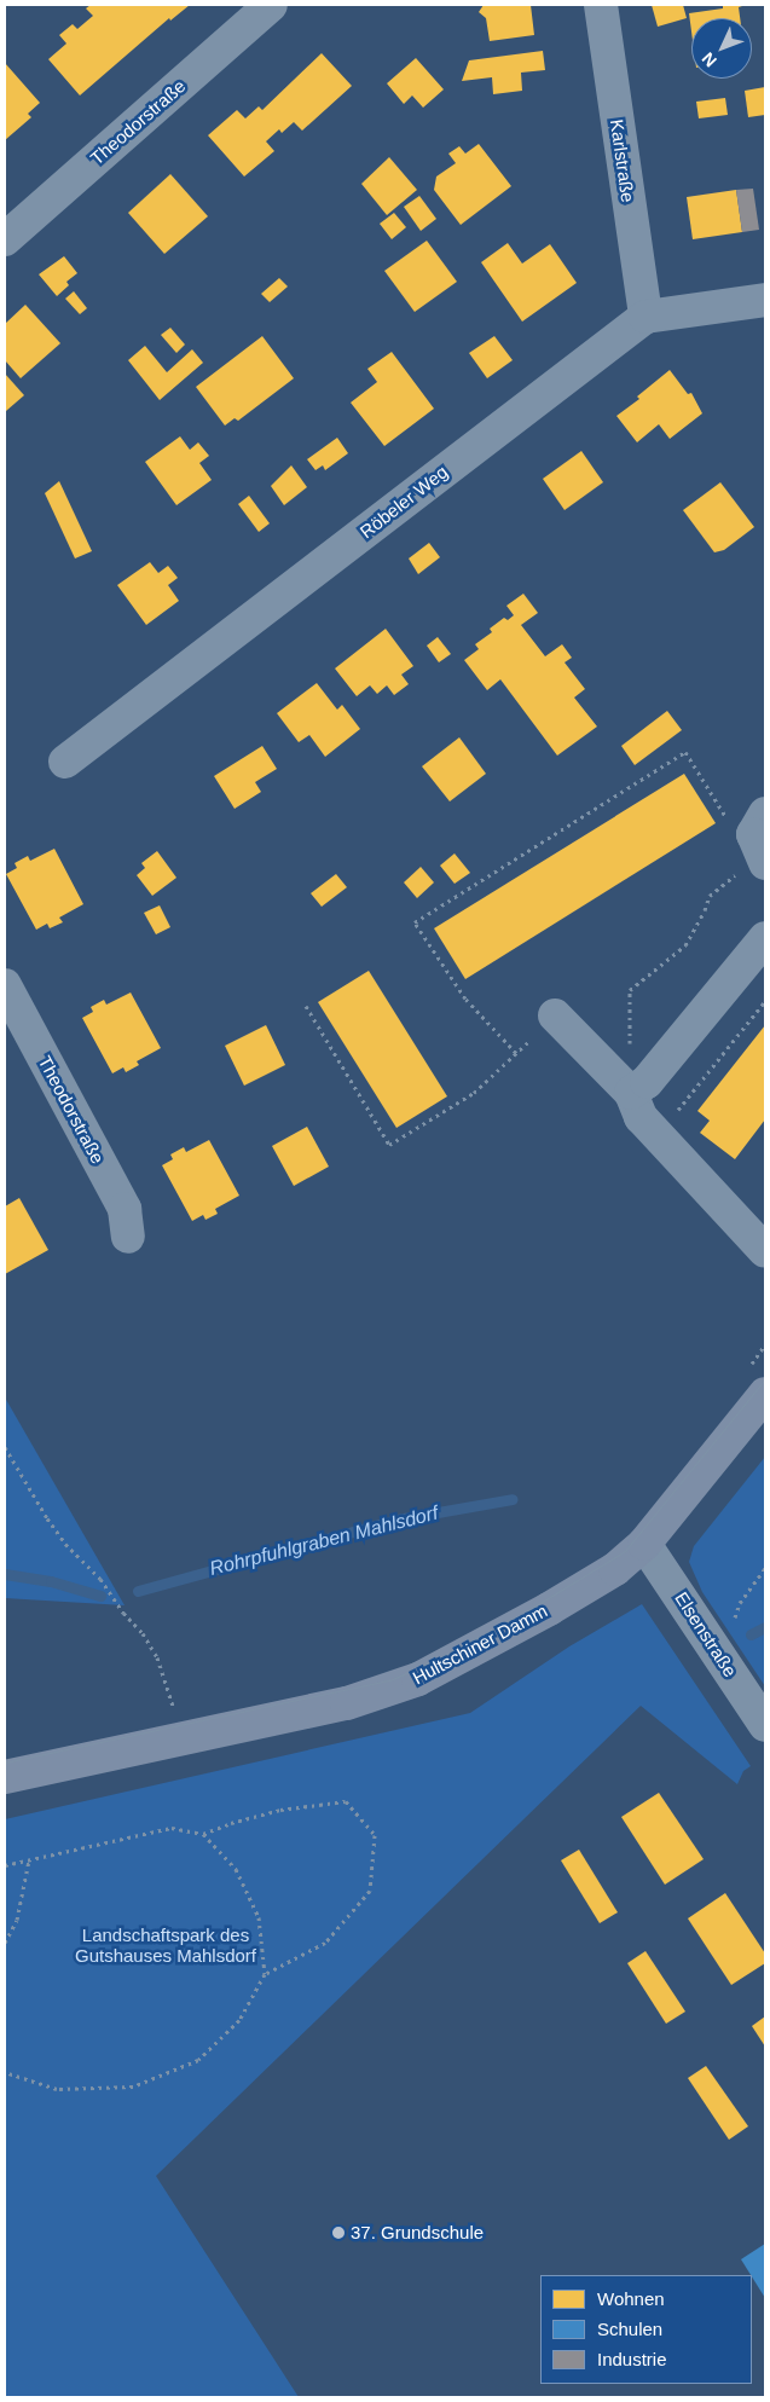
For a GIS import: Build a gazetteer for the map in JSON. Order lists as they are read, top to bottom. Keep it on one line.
{"streets":{"main road":["Hultschiner Damm"],"street":["Theodorstraße","Karlstraße","Röbeler Weg","Elsenstraße"]},"crossings":[["Karlstraße","Röbeler Weg"],["Elsenstraße","Hultschiner Damm"]],"water":["Rohrpfuhlgraben Mahlsdorf"],"parks":["Landschaftspark des Gutshauses Mahlsdorf"],"places":["37. Grundschule"],"legend":["Wohnen","Schulen","Industrie"],"north":"bottom left"}
